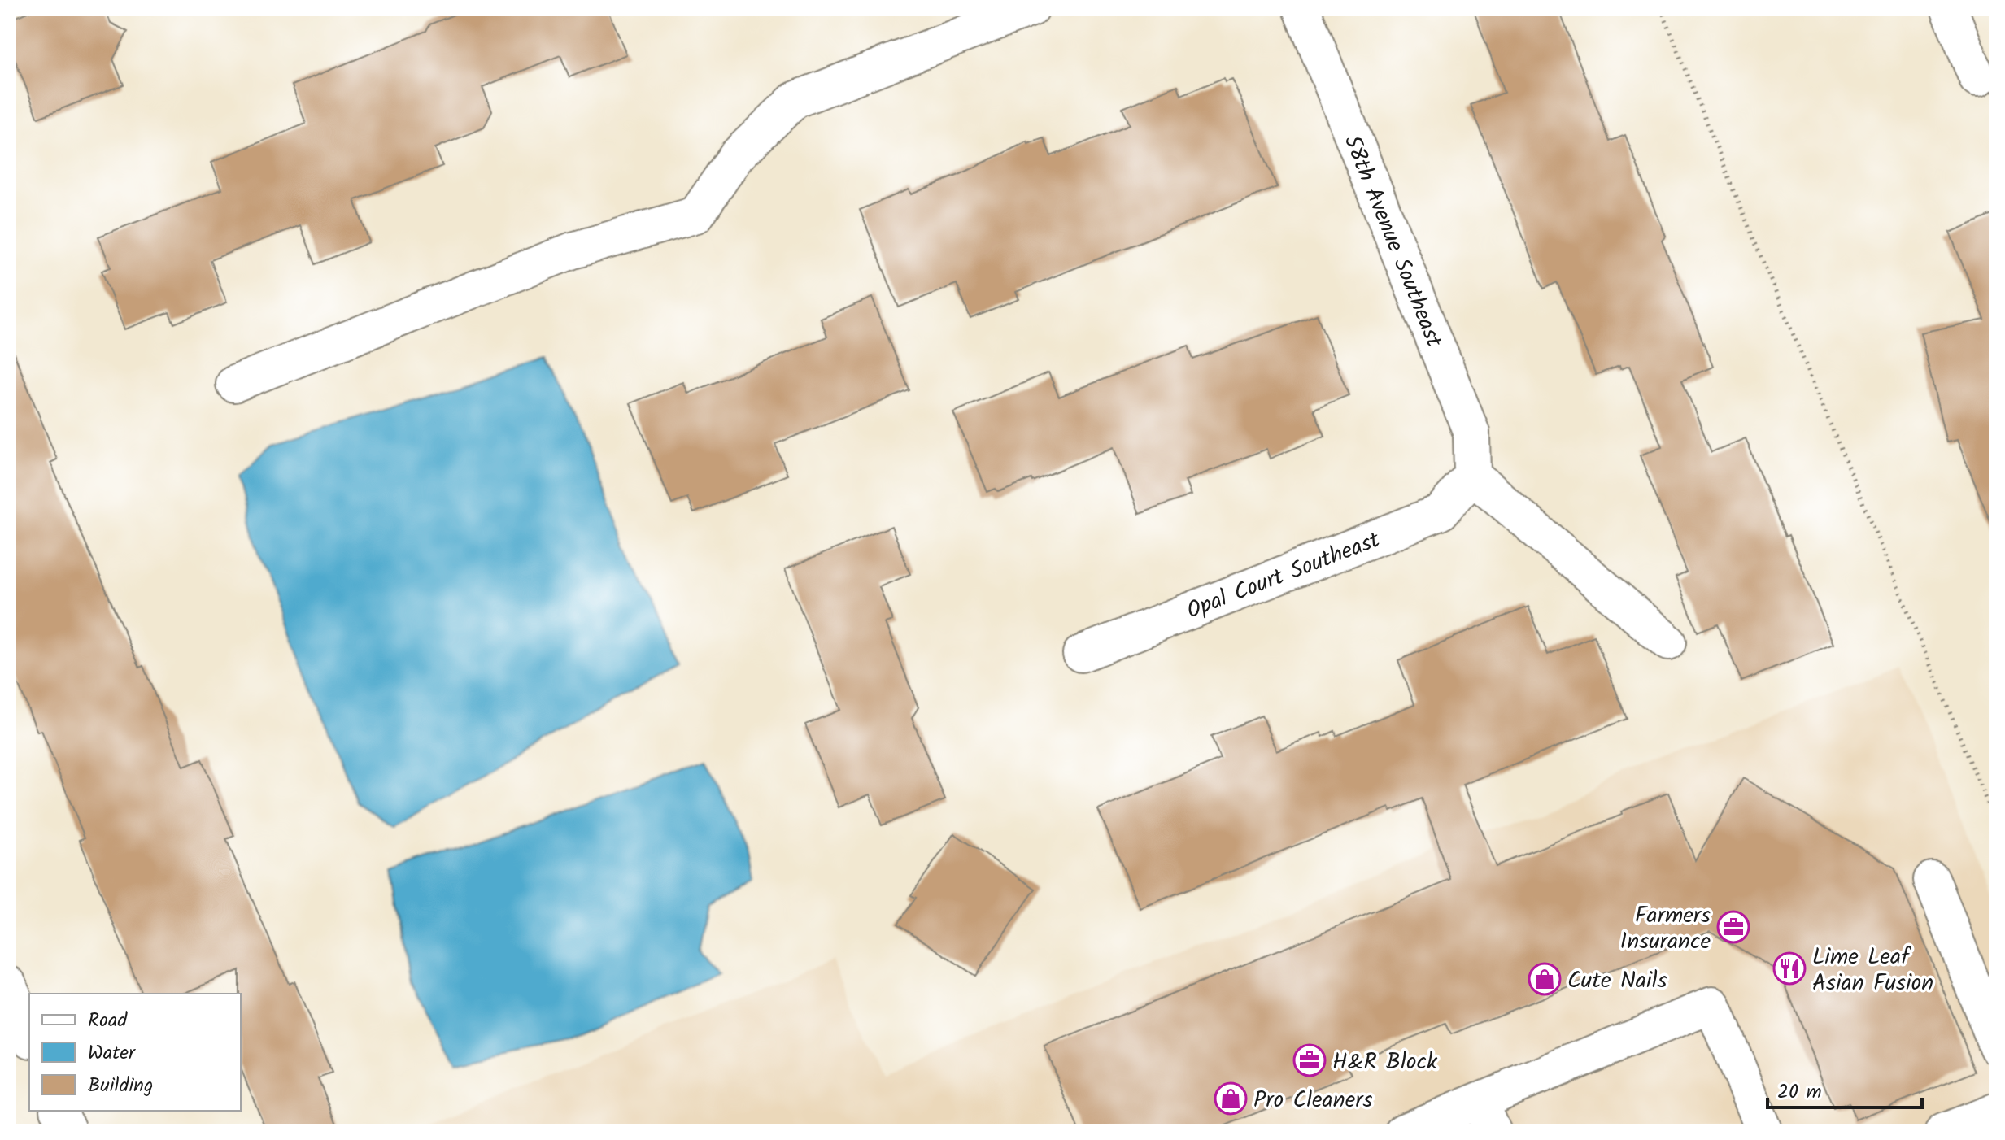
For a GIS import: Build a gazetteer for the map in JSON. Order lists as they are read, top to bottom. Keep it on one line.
{"streets":{"street":["58th Avenue Southeast","Opal Court Southeast"]},"crossings":[["58th Avenue Southeast","Opal Court Southeast"]],"places":{"office":["Farmers Insurance","H&R Block"],"restaurant":["Lime Leaf Asian Fusion"],"shop":["Cute Nails","Pro Cleaners"]},"legend":["Road","Water","Building"],"scale_bar":"20 m"}
